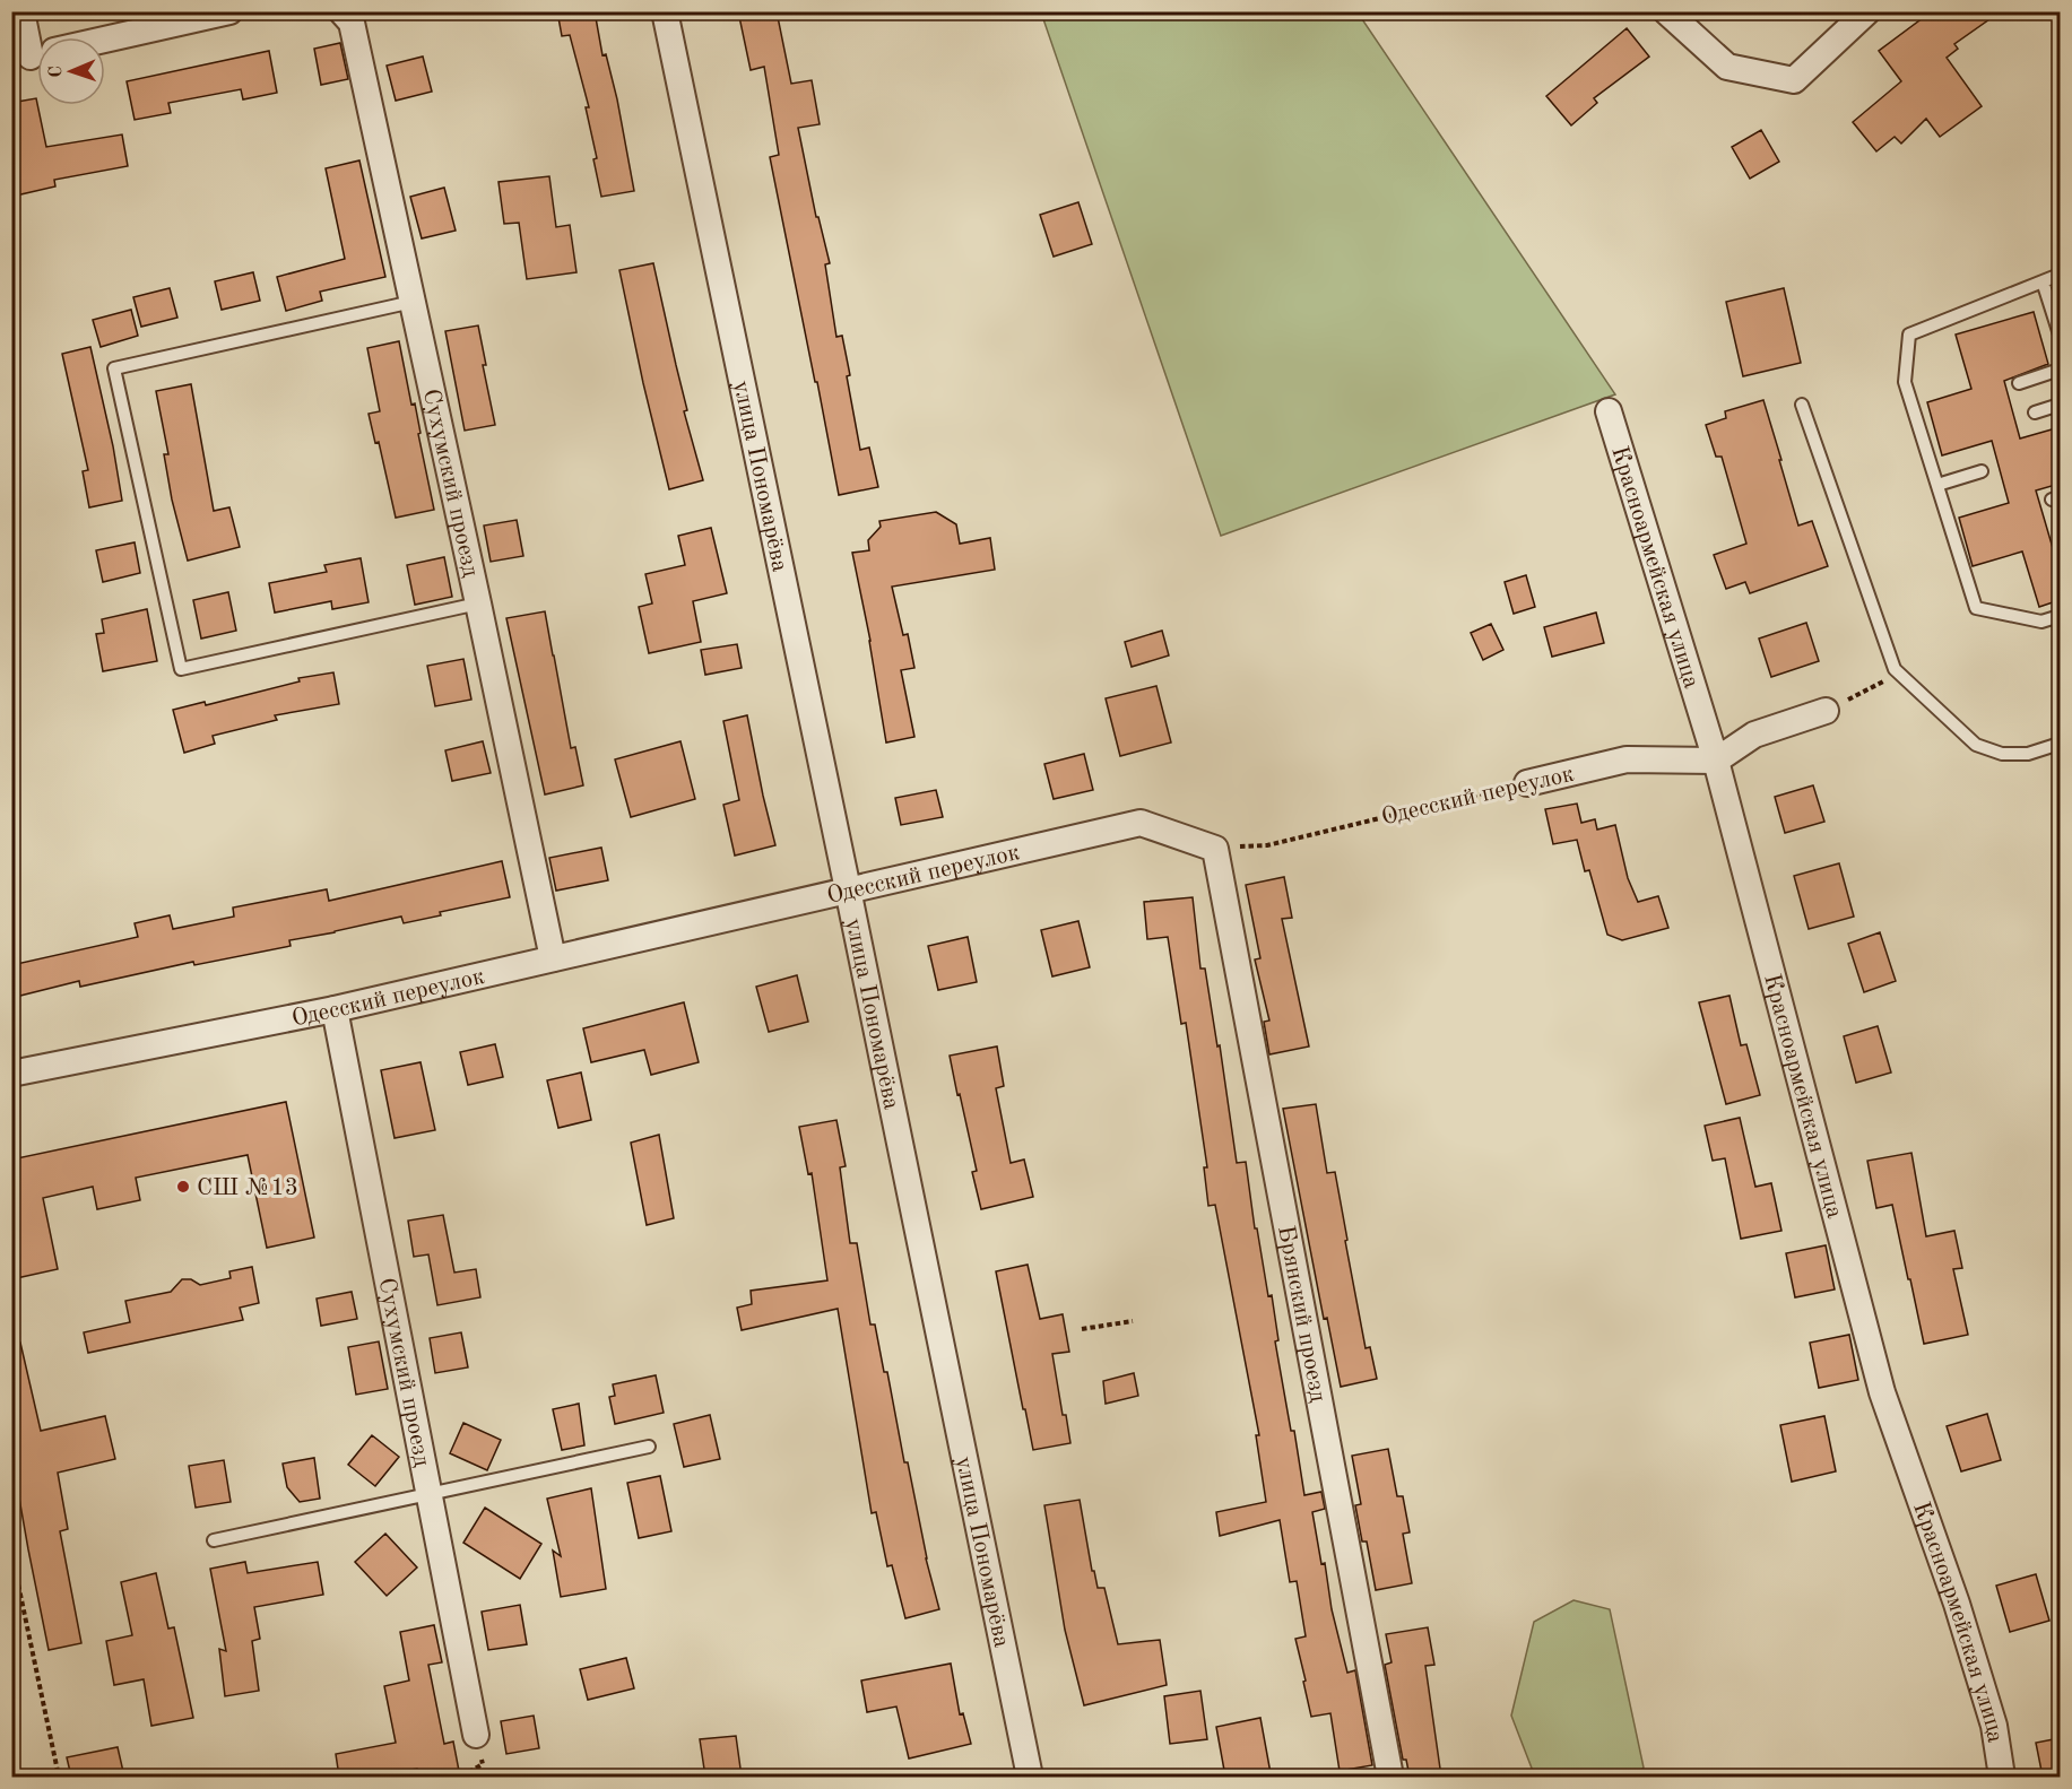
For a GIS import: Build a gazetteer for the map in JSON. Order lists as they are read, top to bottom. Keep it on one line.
{"streets":{"street":["улица Пономарёва","Сухумский проезд","Красноармейская улица","Одесский переулок","Брянский проезд"]},"crossings":[["улица Пономарёва","Одесский переулок"],["Сухумский проезд","Одесский переулок"],["Красноармейская улица","Одесский переулок"],["Одесский переулок","Брянский проезд"]],"places":["СШ №13"],"north":"left"}
